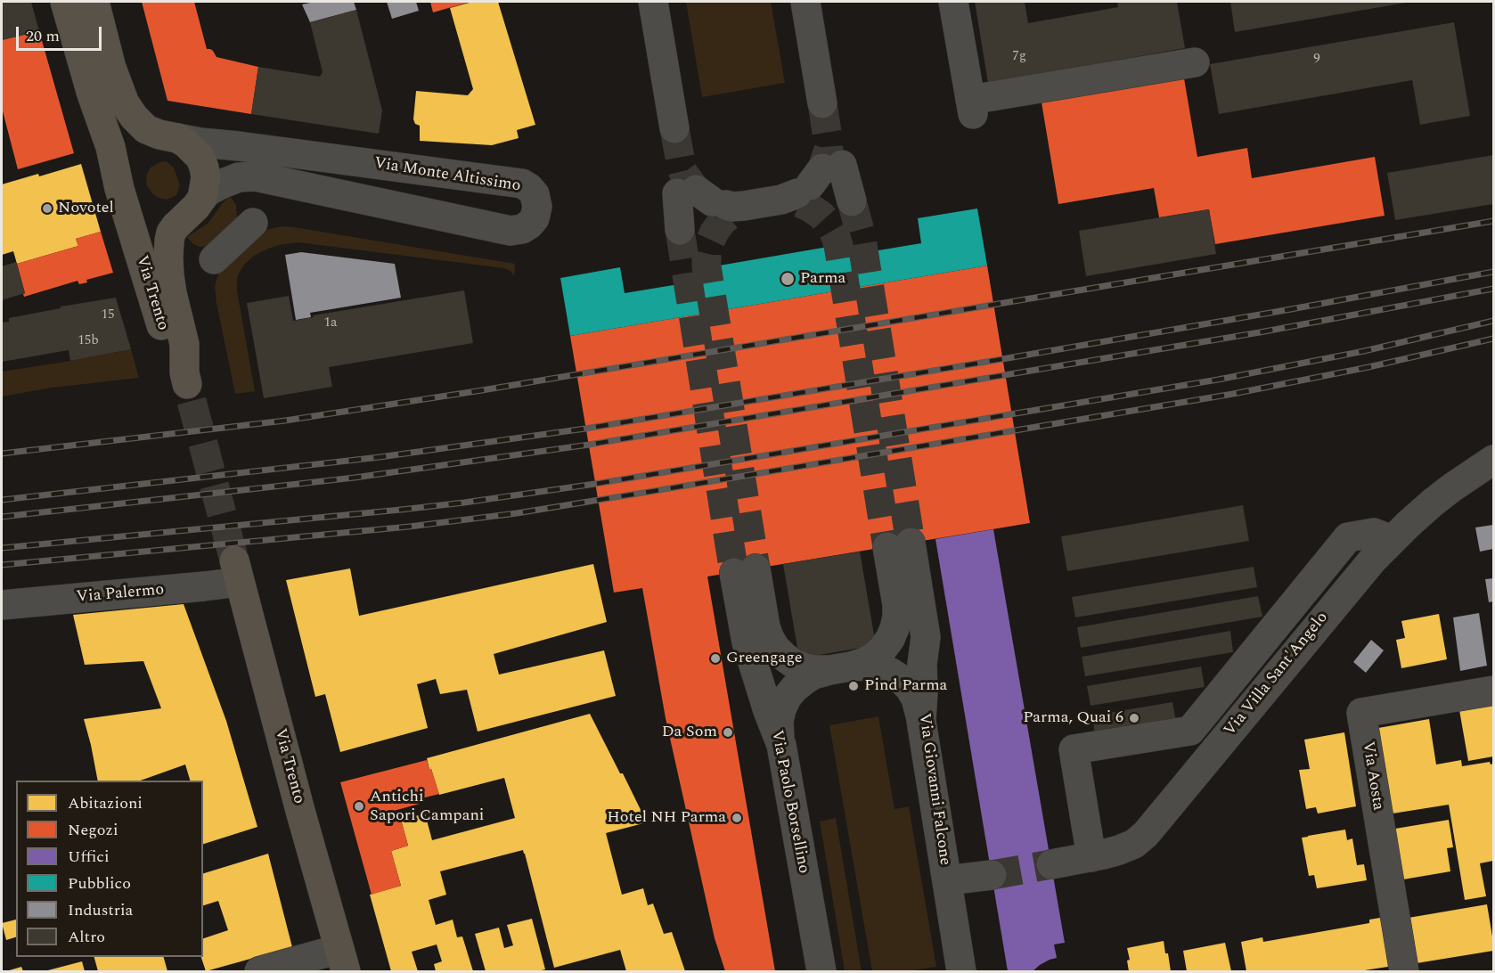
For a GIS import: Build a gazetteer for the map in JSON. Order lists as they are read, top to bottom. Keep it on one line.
{"streets":{"main road":["Via Trento"],"street":["Via Monte Altissimo","Via Palermo","Via Villa Sant'Angelo","Via Aosta","Via Giovanni Falcone","Via Paolo Borsellino"]},"crossings":[["Via Monte Altissimo","Via Trento"],["Via Trento","Via Palermo"],["Via Giovanni Falcone","Via Paolo Borsellino"]],"places":["Novotel","Parma","Greengage","Pind Parma","Parma, Quai 6","Da Som","Antichi Sapori Campani","Hotel NH Parma"],"house_numbers":["7g","9","15","1a","15b"],"legend":["Abitazioni","Negozi","Uffici","Pubblico","Industria","Altro"],"scale_bar":"20 m"}
